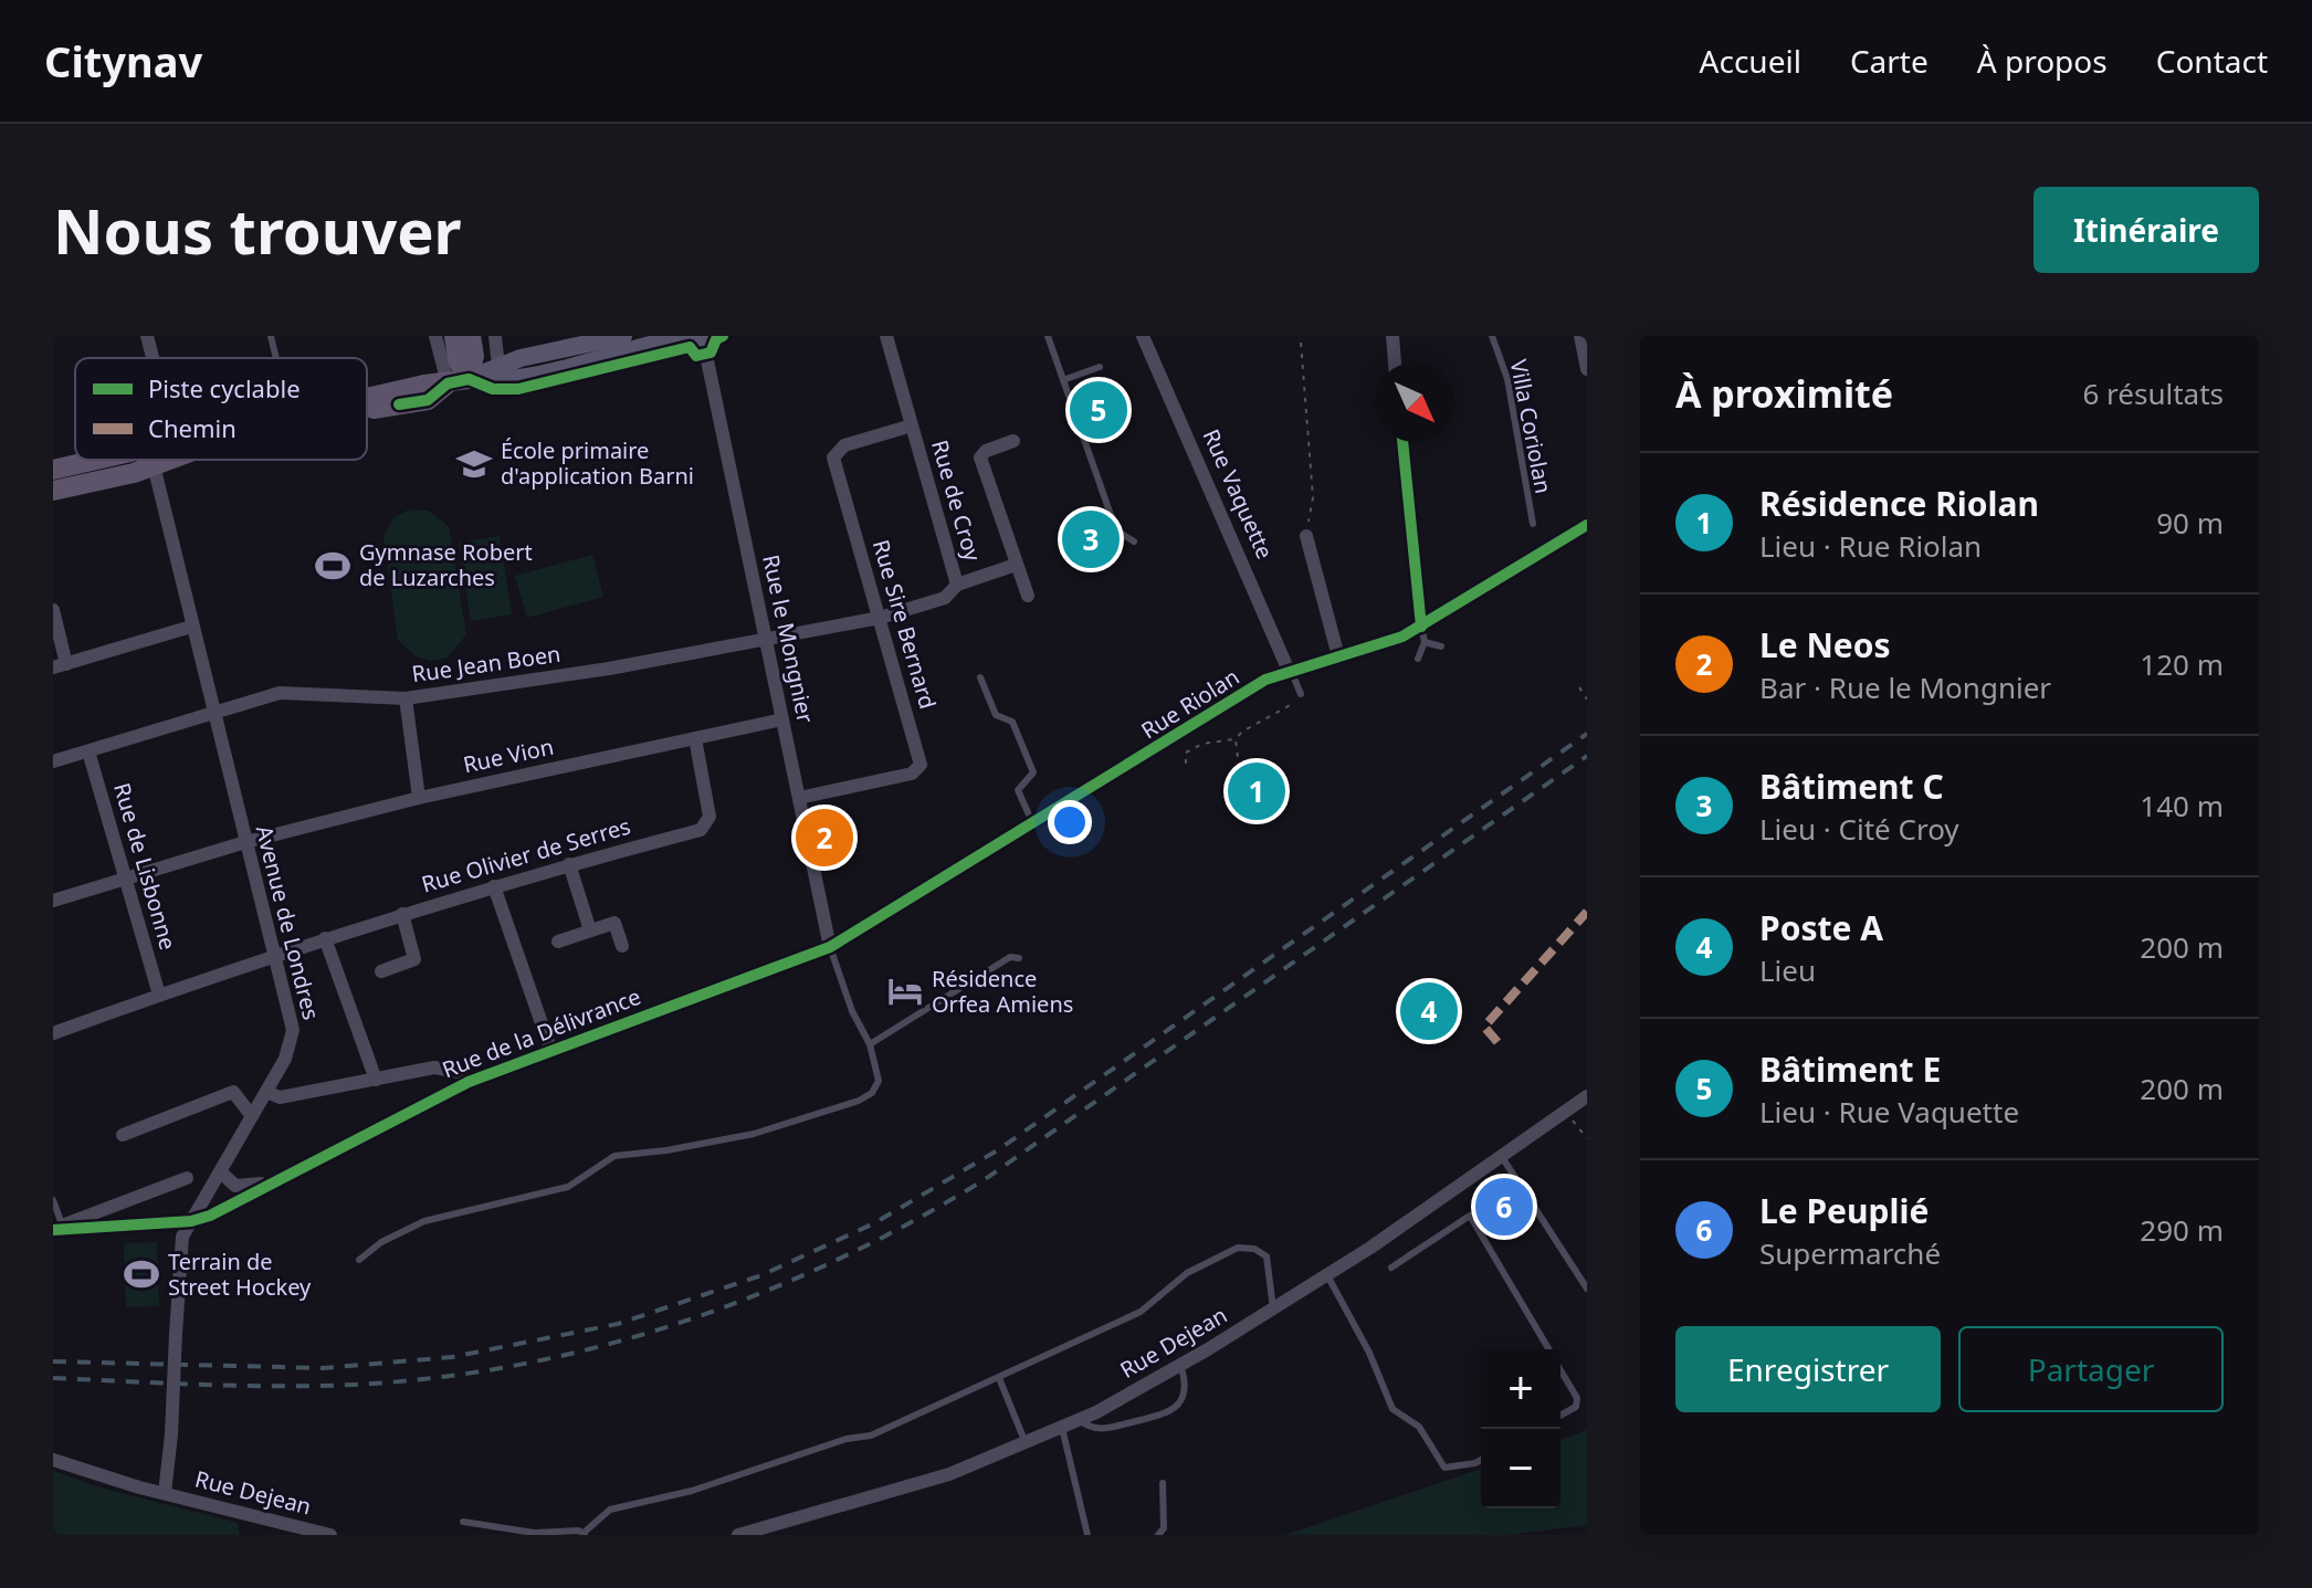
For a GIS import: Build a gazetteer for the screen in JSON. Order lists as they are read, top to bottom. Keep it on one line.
{"streets":{"street":["Rue Vaquette","Rue de Croy","Rue Sire Bernard","Rue le Mongnier","Rue Jean Boen","Rue Riolan","Rue Vion","Rue Olivier de Serres","Rue de Lisbonne","Avenue de Londres","Rue de la Délivrance","Rue Dejean"],"lane":["Villa Coriolan"]},"crossings":[["Rue Vaquette","Rue Riolan"],["Rue de Croy","Rue Sire Bernard"],["Rue de Croy","Rue le Mongnier"],["Rue de Croy","Rue Jean Boen"],["Rue Sire Bernard","Rue le Mongnier"],["Rue le Mongnier","Rue Jean Boen"],["Rue le Mongnier","Rue Riolan"],["Rue le Mongnier","Rue Vion"],["Rue le Mongnier","Rue de la Délivrance"],["Rue Jean Boen","Rue de Lisbonne"],["Rue Jean Boen","Avenue de Londres"],["Rue Riolan","Rue de la Délivrance"],["Rue Vion","Rue Olivier de Serres"],["Rue Vion","Rue de Lisbonne"],["Rue Vion","Avenue de Londres"],["Rue Olivier de Serres","Rue de Lisbonne"],["Rue Olivier de Serres","Avenue de Londres"],["Avenue de Londres","Rue de la Délivrance"],["Avenue de Londres","Rue Dejean"]],"places":{"school or university":["École primaire d'application Barni"],"sports":["Gymnase Robert de Luzarches","Terrain de Street Hockey"],"hotel":["Résidence Orfea Amiens"]},"legend":["Piste cyclable","Chemin"],"north":"bottom right","page":{"header":"Citynav","nav":["Accueil","Carte","À propos","Contact"],"buttons":["Itinéraire",["Enregistrer","Partager"]],"title":"Nous trouver","heading":["À proximité","6 résultats"],"pins":["5","3","1","2","4","6"],"list":[{"mark":"1","name":"Résidence Riolan","note":"Lieu · Rue Riolan","value":"90 m"},{"mark":"2","name":"Le Neos","note":"Bar · Rue le Mongnier","value":"120 m"},{"mark":"3","name":"Bâtiment C","note":"Lieu · Cité Croy","value":"140 m"},{"mark":"4","name":"Poste A","note":"Lieu","value":"200 m"},{"mark":"5","name":"Bâtiment E","note":"Lieu · Rue Vaquette","value":"200 m"},{"mark":"6","name":"Le Peuplié","note":"Supermarché","value":"290 m"}],"map_buttons":["+","−"]}}
